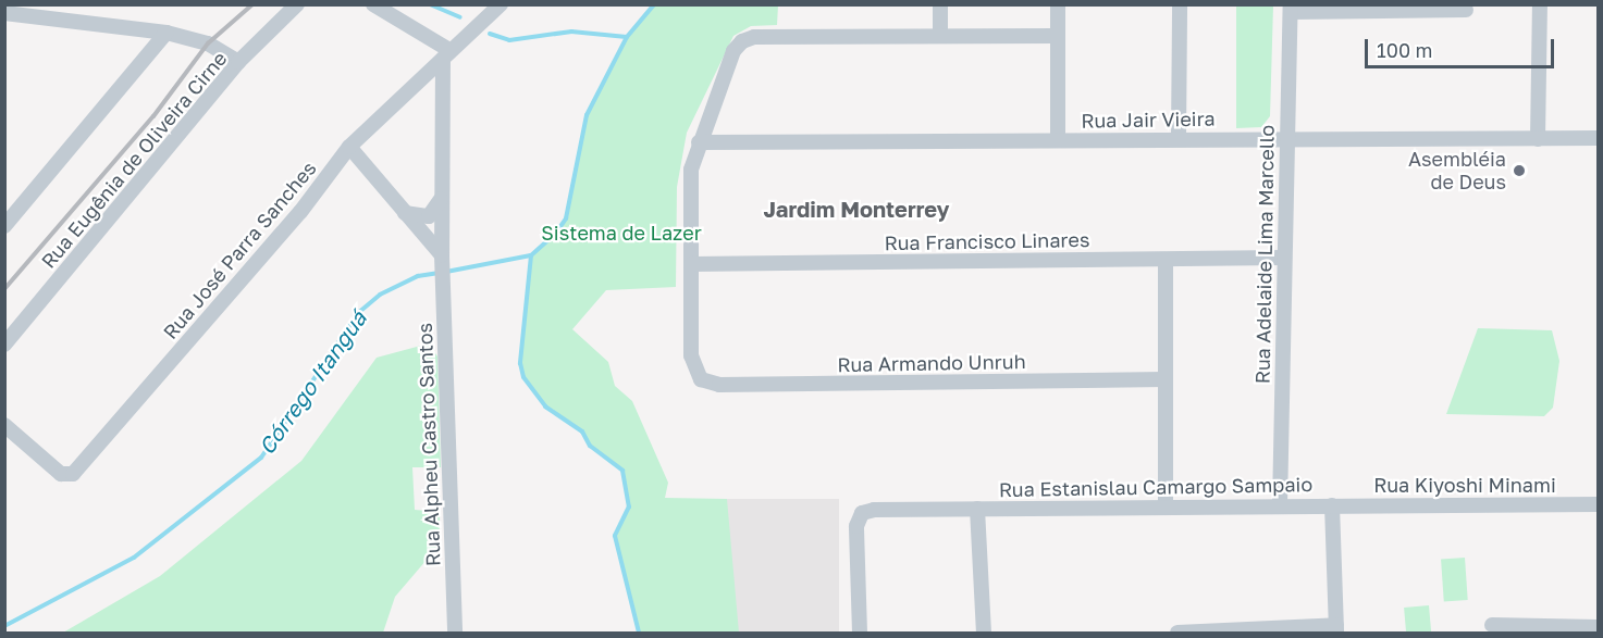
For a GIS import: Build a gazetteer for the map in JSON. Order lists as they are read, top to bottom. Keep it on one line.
{"streets":{"street":["Rua Jair Vieira","Rua Eugênia de Oliveira Cirne","Rua Francisco Linares","Rua José Parra Sanches","Rua Adelaide Lima Marcello","Rua Armando Unruh","Rua Alpheu Castro Santos","Rua Kiyoshi Minami","Rua Estanislau Camargo Sampaio"]},"crossings":[["Rua Jair Vieira","Rua Adelaide Lima Marcello"],["Rua Francisco Linares","Rua Adelaide Lima Marcello"],["Rua Francisco Linares","Rua Armando Unruh"],["Rua José Parra Sanches","Rua Alpheu Castro Santos"],["Rua Adelaide Lima Marcello","Rua Estanislau Camargo Sampaio"],["Rua Kiyoshi Minami","Rua Estanislau Camargo Sampaio"]],"districts":["Jardim Monterrey"],"water":["Córrego Itanguá"],"parks":["Sistema de Lazer"],"places":["Asembléia de Deus"],"scale_bar":"100 m"}
